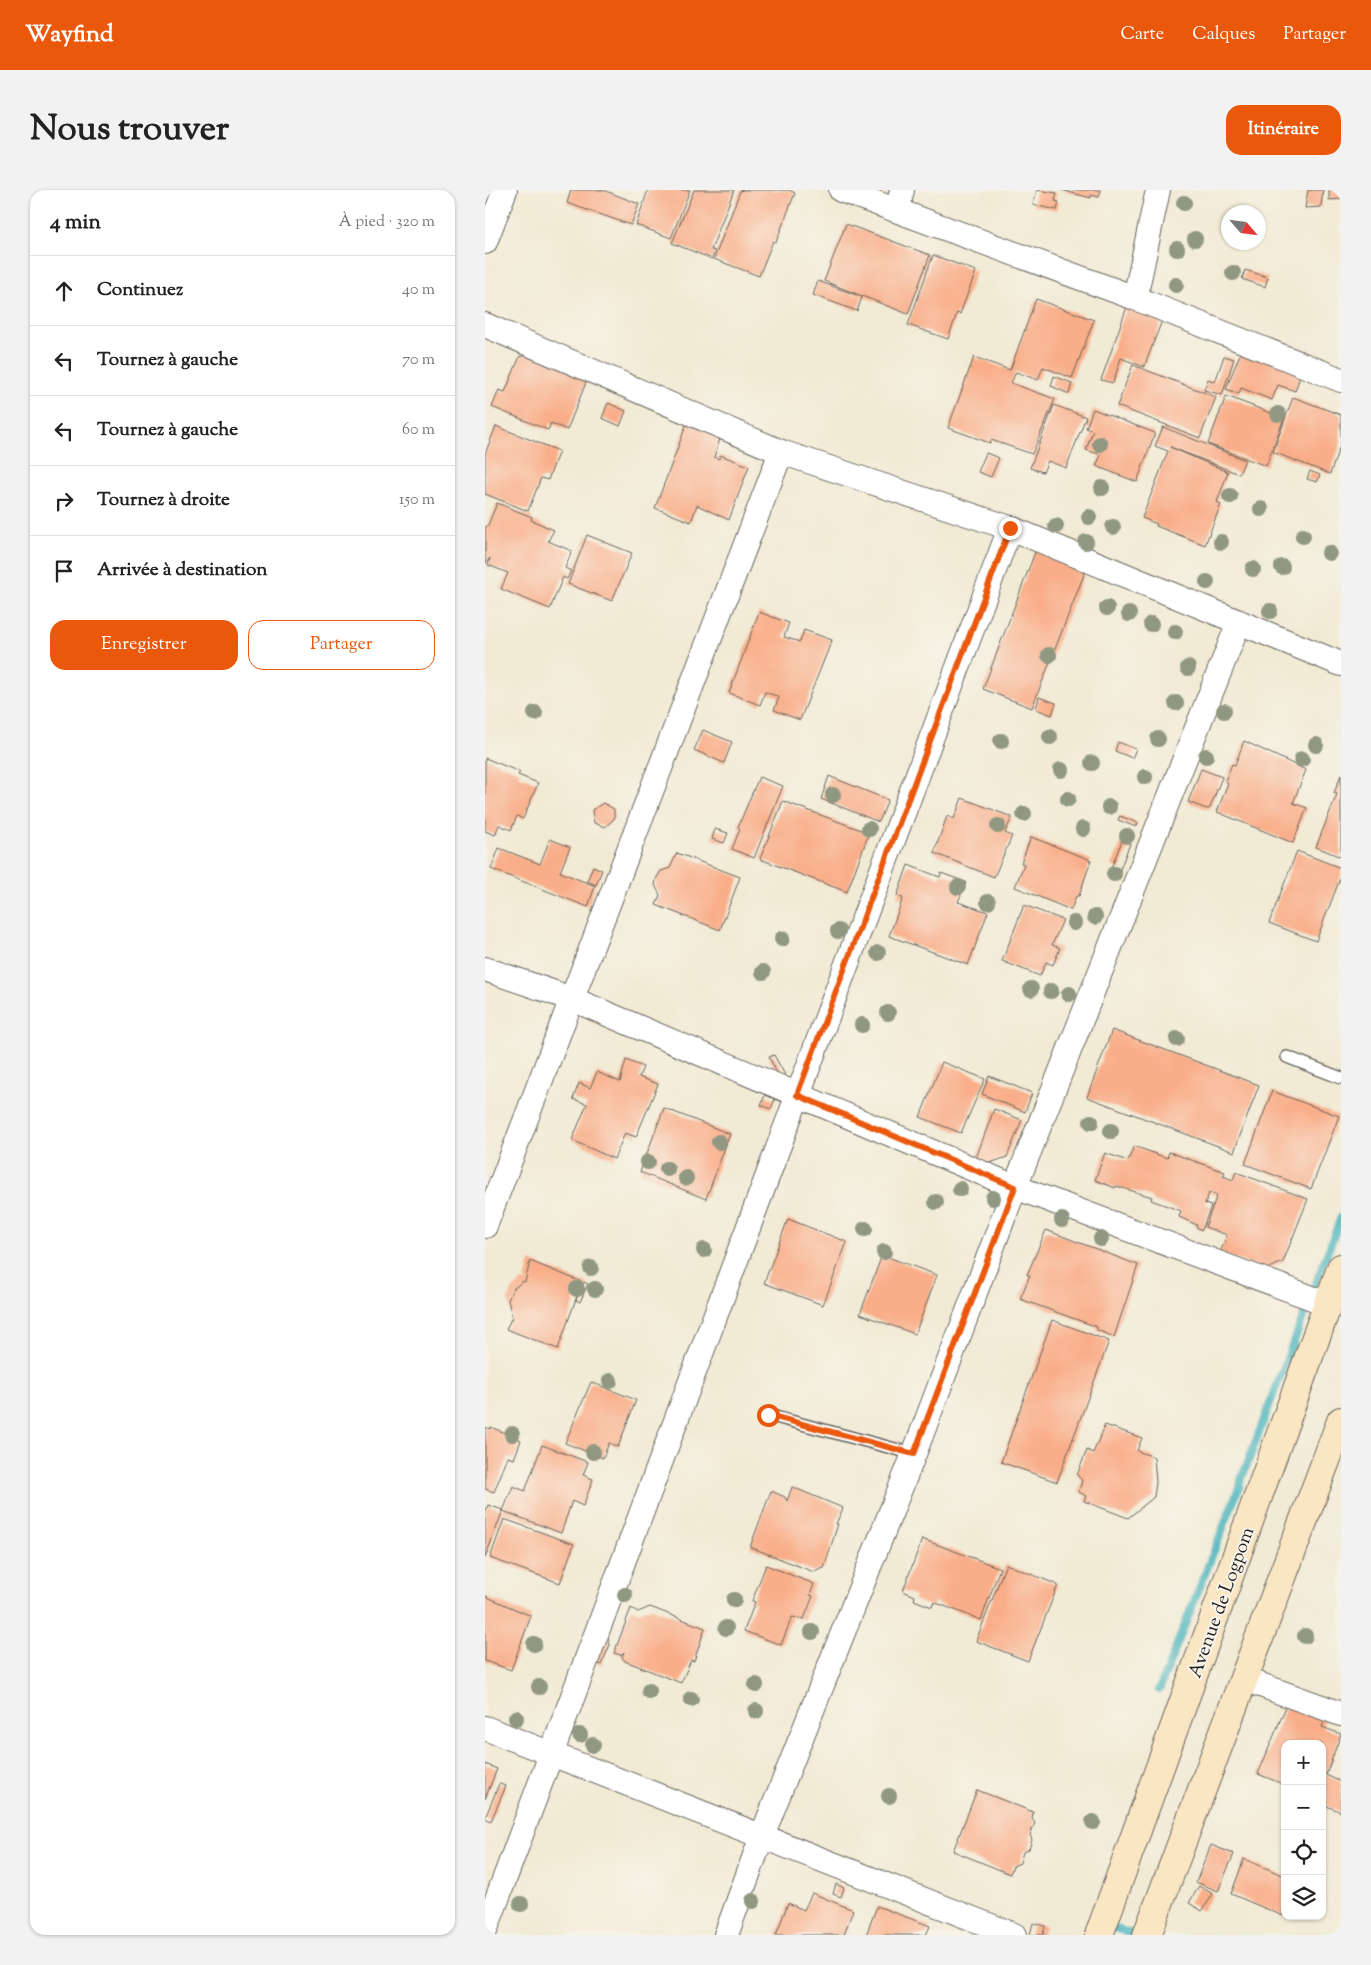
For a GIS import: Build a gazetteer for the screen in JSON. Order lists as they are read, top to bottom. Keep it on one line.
{"streets":{"main road":["Avenue de Logpom"]},"north":"bottom right","page":{"header":"Wayfind","nav":["Carte","Calques","Partager"],"title":"Nous trouver","buttons":["Itinéraire",["Enregistrer","Partager"]],"heading":["4 min","À pied · 320 m"],"list":[["Continuez","40 m"],["Tournez à gauche","70 m"],["Tournez à gauche","60 m"],["Tournez à droite","150 m"],"Arrivée à destination"],"map_buttons":["+","−"]}}
